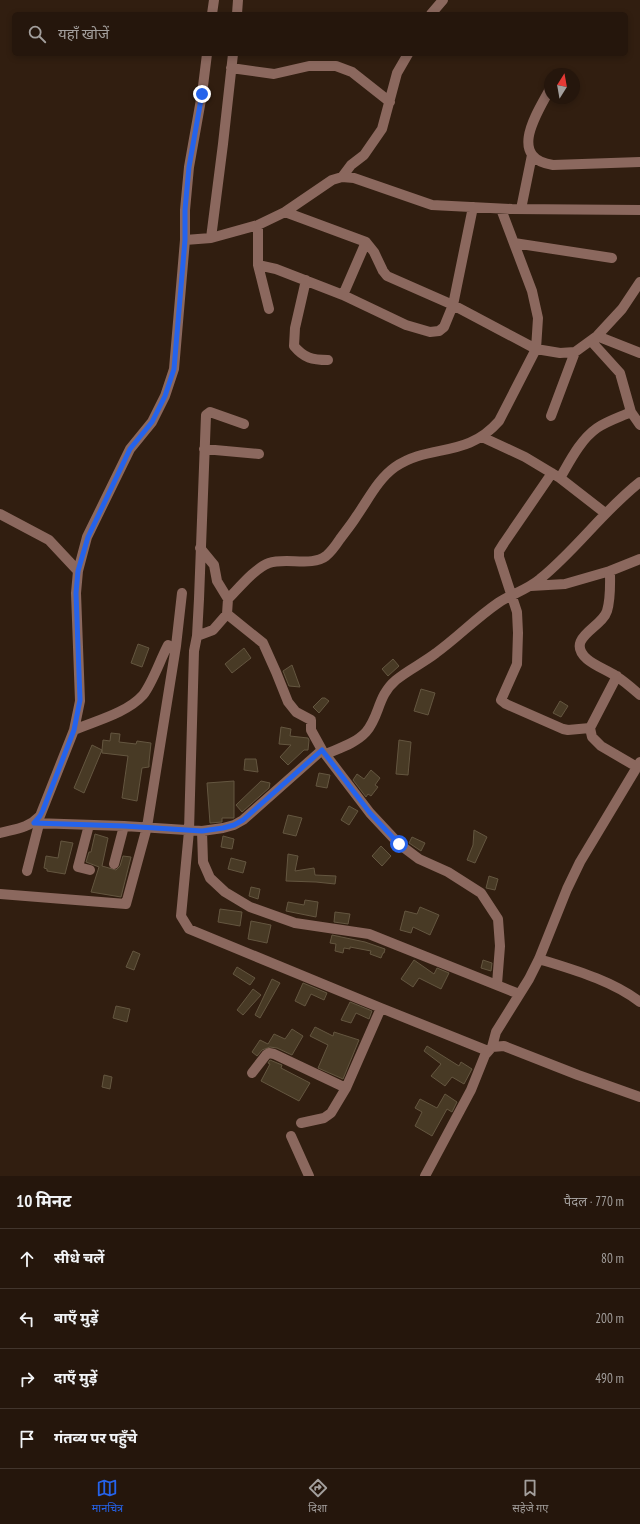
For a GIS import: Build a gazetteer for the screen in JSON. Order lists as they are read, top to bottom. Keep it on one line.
{"north":"top","page":{"search":"यहाँ खोजें","heading":["10 मिनट","पैदल · 770 m"],"list":[["सीधे चलें","80 m"],["बाएँ मुड़ें","200 m"],["दाएँ मुड़ें","490 m"],"गंतव्य पर पहुँचे"],"nav":["मानचित्र","दिशा","सहेजे गए"]}}
